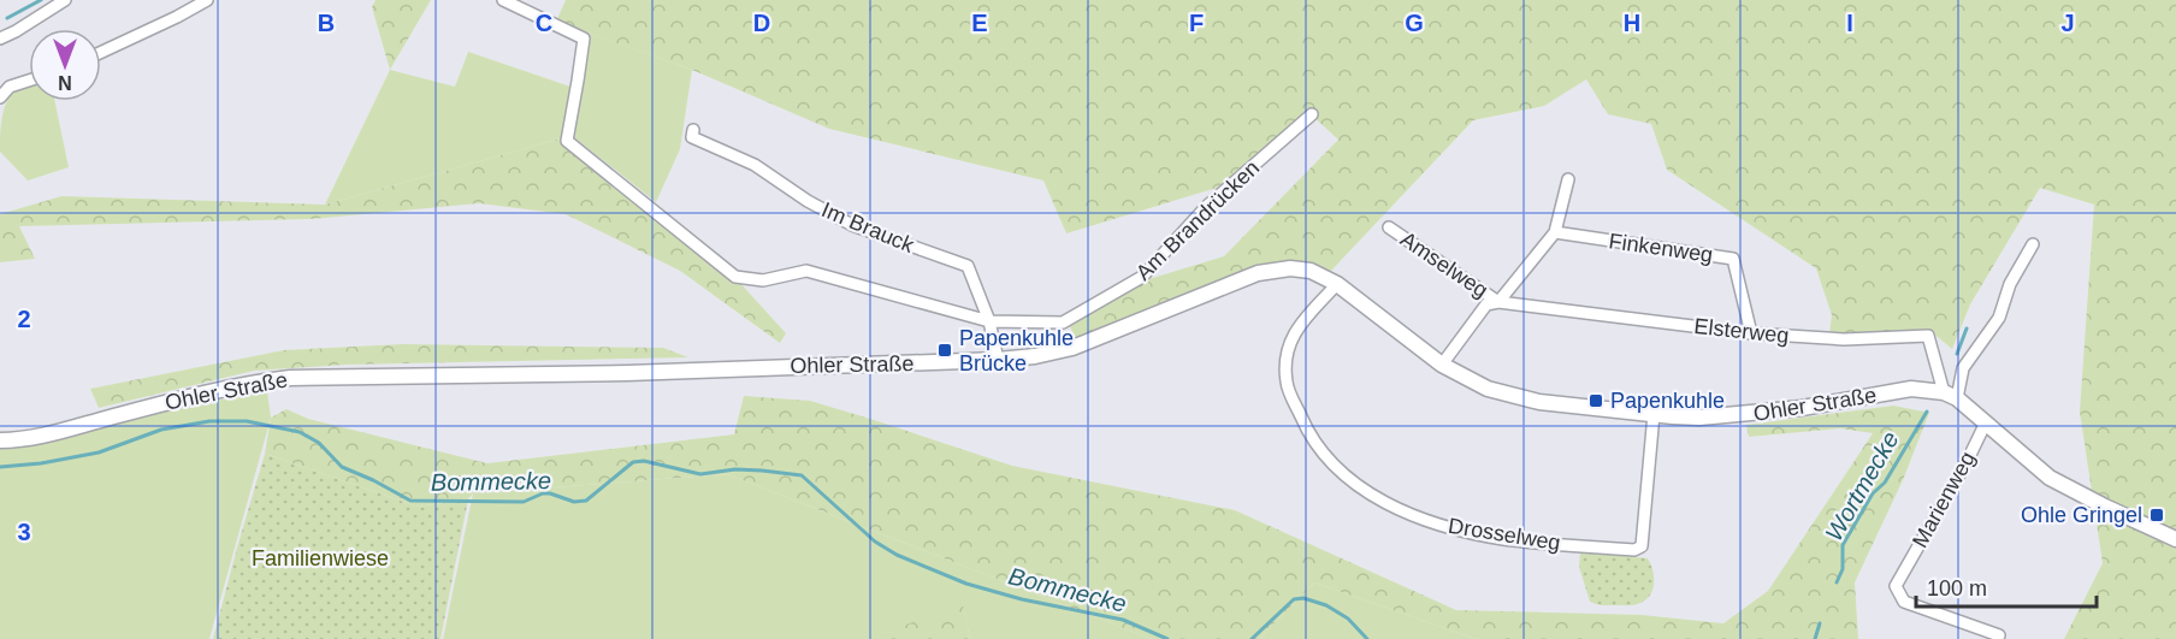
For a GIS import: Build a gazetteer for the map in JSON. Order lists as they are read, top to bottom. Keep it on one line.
{"streets":{"street":["Am Brandrücken","Im Brauck","Finkenweg","Amselweg","Elsterweg","Ohler Straße","Marienweg","Drosselweg"]},"crossings":[["Am Brandrücken","Im Brauck"],["Im Brauck","Ohler Straße"],["Finkenweg","Amselweg"],["Finkenweg","Elsterweg"],["Amselweg","Elsterweg"],["Amselweg","Ohler Straße"],["Elsterweg","Ohler Straße"],["Ohler Straße","Drosselweg"]],"water":["Bommecke","Wortmecke"],"parks":["Familienwiese"],"places":{"transit":["Papenkuhle Brücke","Papenkuhle","Ohle Gringel"]},"scale_bar":"100 m","north":"bottom","grid":{"columns":["B","C","D","E","F","G","H","I","J"],"rows":["2","3"]}}
